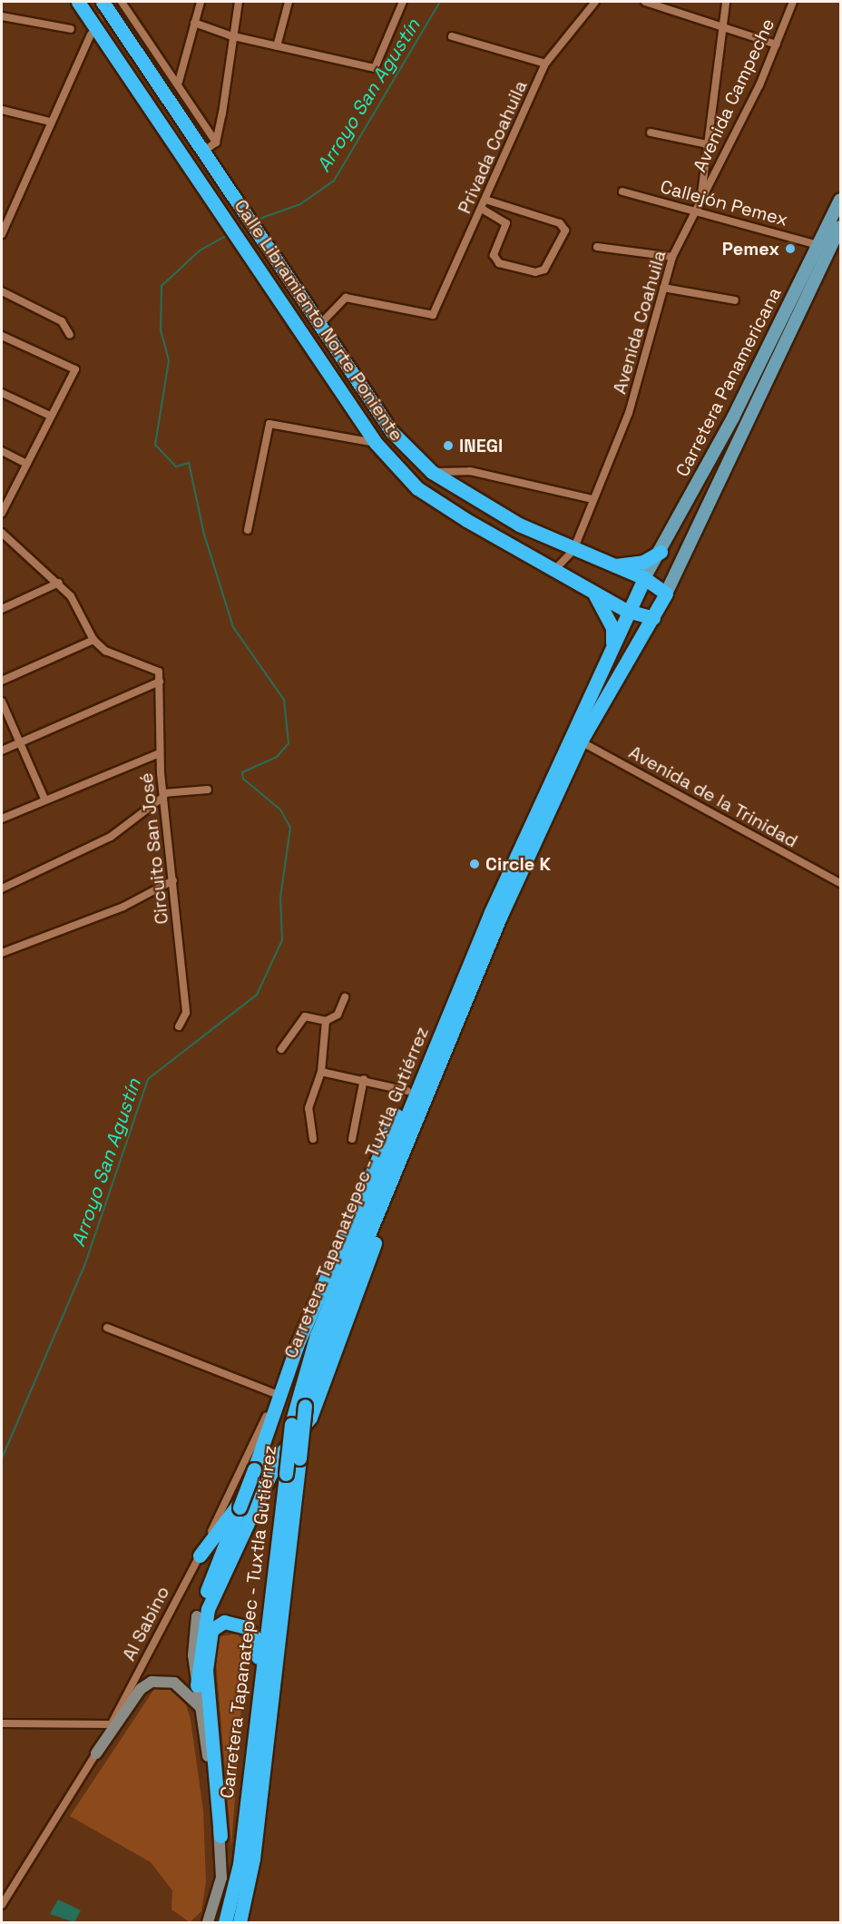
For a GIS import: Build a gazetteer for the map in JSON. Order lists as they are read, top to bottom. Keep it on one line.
{"streets":{"highway":["Calle Libramiento Norte Poniente","Carretera Tapanatepec - Tuxtla Gutiérrez"],"main road":["Carretera Panamericana"],"street":["Avenida Campeche","Privada Coahuila","Callejón Pemex","Avenida Coahuila","Avenida de la Trinidad","Circuito San José","Al Sabino"]},"crossings":[["Avenida Campeche","Avenida Coahuila"],["Privada Coahuila","Calle Libramiento Norte Poniente"],["Callejón Pemex","Avenida Coahuila"],["Callejón Pemex","Carretera Panamericana"],["Calle Libramiento Norte Poniente","Avenida Coahuila"],["Calle Libramiento Norte Poniente","Carretera Panamericana"],["Calle Libramiento Norte Poniente","Carretera Tapanatepec - Tuxtla Gutiérrez"],["Carretera Panamericana","Carretera Tapanatepec - Tuxtla Gutiérrez"],["Avenida de la Trinidad","Carretera Tapanatepec - Tuxtla Gutiérrez"]],"water":["Arroyo San Agustín"],"places":["Pemex","INEGI","Circle K"]}
